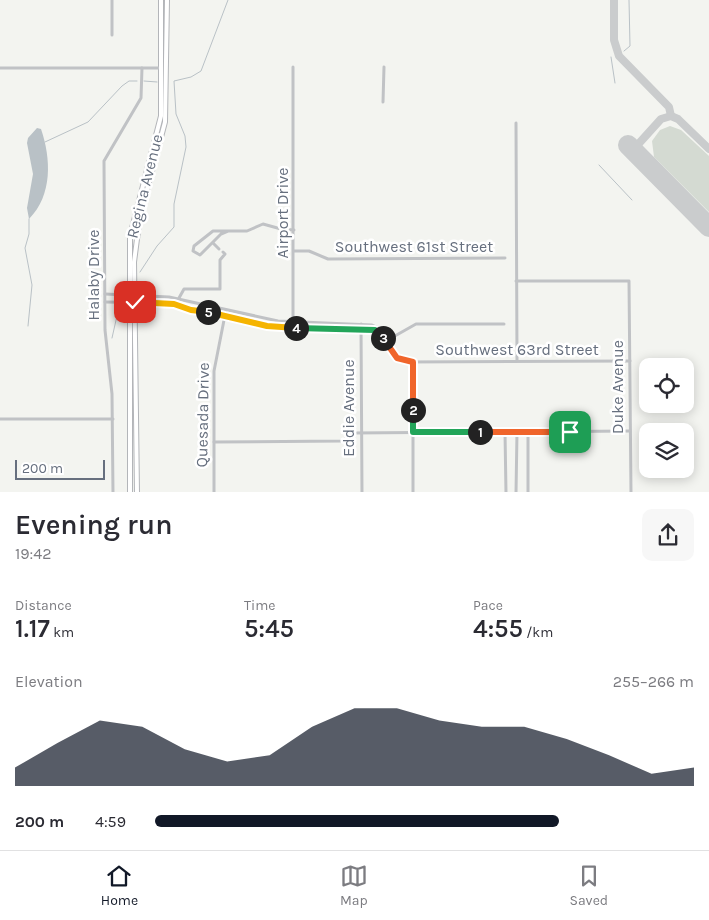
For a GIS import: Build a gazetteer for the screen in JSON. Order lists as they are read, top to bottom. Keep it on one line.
{"streets":{"main road":["Regina Avenue"],"street":["Airport Drive","Southwest 61st Street","Halaby Drive","Southwest 63rd Street","Duke Avenue","Eddie Avenue","Quesada Drive"]},"crossings":[["Regina Avenue","Southwest 63rd Street"],["Airport Drive","Southwest 61st Street"],["Airport Drive","Southwest 63rd Street"],["Halaby Drive","Southwest 63rd Street"],["Southwest 63rd Street","Duke Avenue"],["Southwest 63rd Street","Eddie Avenue"],["Southwest 63rd Street","Quesada Drive"]],"scale_bar":"200 m","page":{"pins":["5","4","3","2","1"],"scale":"200 m","heading":["Evening run","19:42"],"stats":[["Distance","1.17 km"],["Time","5:45"],["Pace","4:55 /km"]],"chart":["Elevation","255–266 m"],"list":[{"name":"200 m","note":"4:59"}],"tabs":["Home","Map","Saved"]}}
